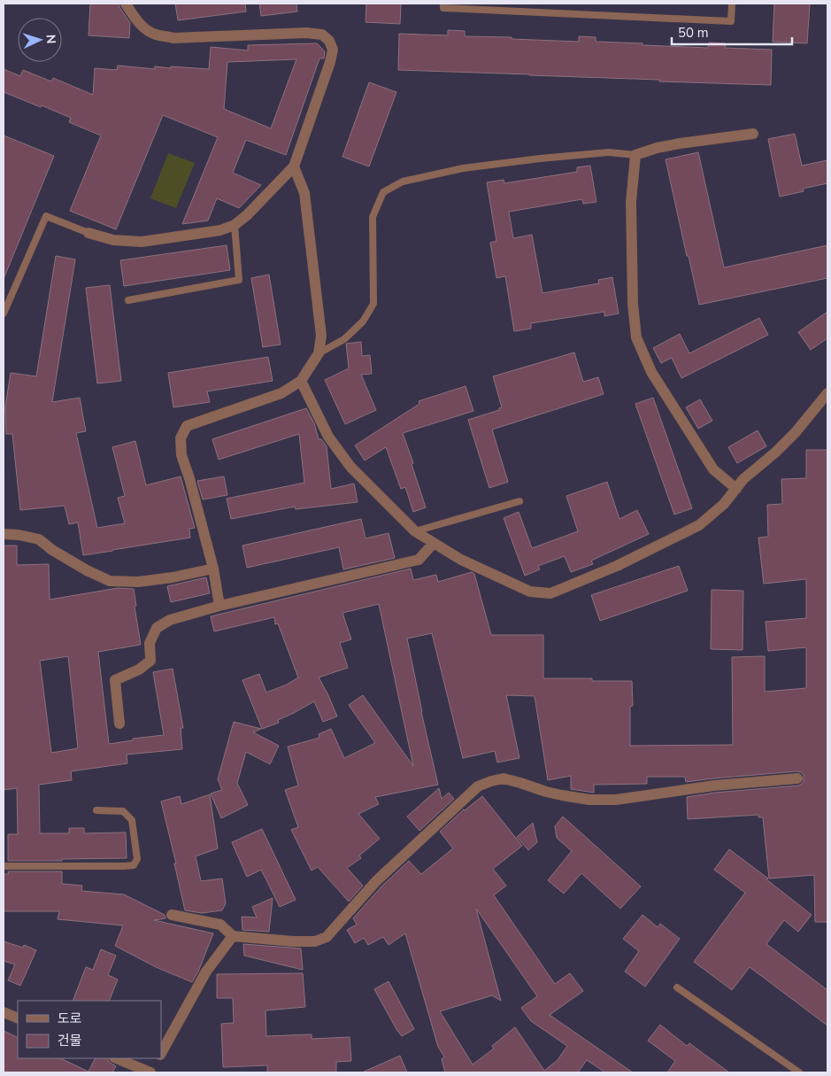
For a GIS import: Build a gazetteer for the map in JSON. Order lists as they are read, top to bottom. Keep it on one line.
{"legend":["도로","건물"],"scale_bar":"50 m","north":"right"}
